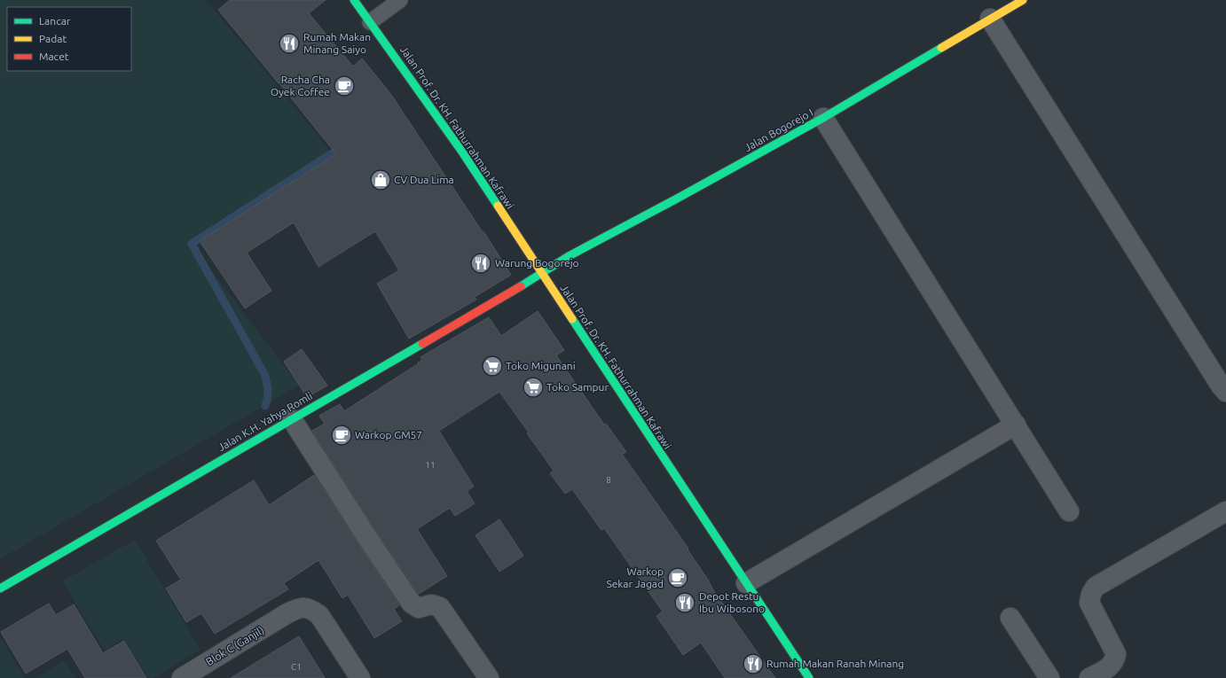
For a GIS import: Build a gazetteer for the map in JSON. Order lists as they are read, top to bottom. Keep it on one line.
{"streets":{"street":["Jalan Prof. Dr. KH. Fathurrahman Kafrawi","Jalan Bogorejo I","Jalan K.H. Yahya Romli","Blok C (Ganjil)"]},"crossings":[["Jalan Prof. Dr. KH. Fathurrahman Kafrawi","Jalan Bogorejo I"],["Jalan Prof. Dr. KH. Fathurrahman Kafrawi","Jalan K.H. Yahya Romli"],["Jalan Bogorejo I","Jalan K.H. Yahya Romli"]],"places":{"restaurant":["Rumah Makan Minang Saiyo","Warung Bogorejo","Depot Restu Ibu Wibosono","Rumah Makan Ranah Minang"],"cafe":["Racha Cha Oyek Coffee","Warkop GM57","Warkop Sekar Jagad"],"shop":["CV Dua Lima"],"supermarket":["Toko Migunani","Toko Sampur"]},"house_numbers":["11","8","C1"],"legend":["Lancar","Padat","Macet"]}
